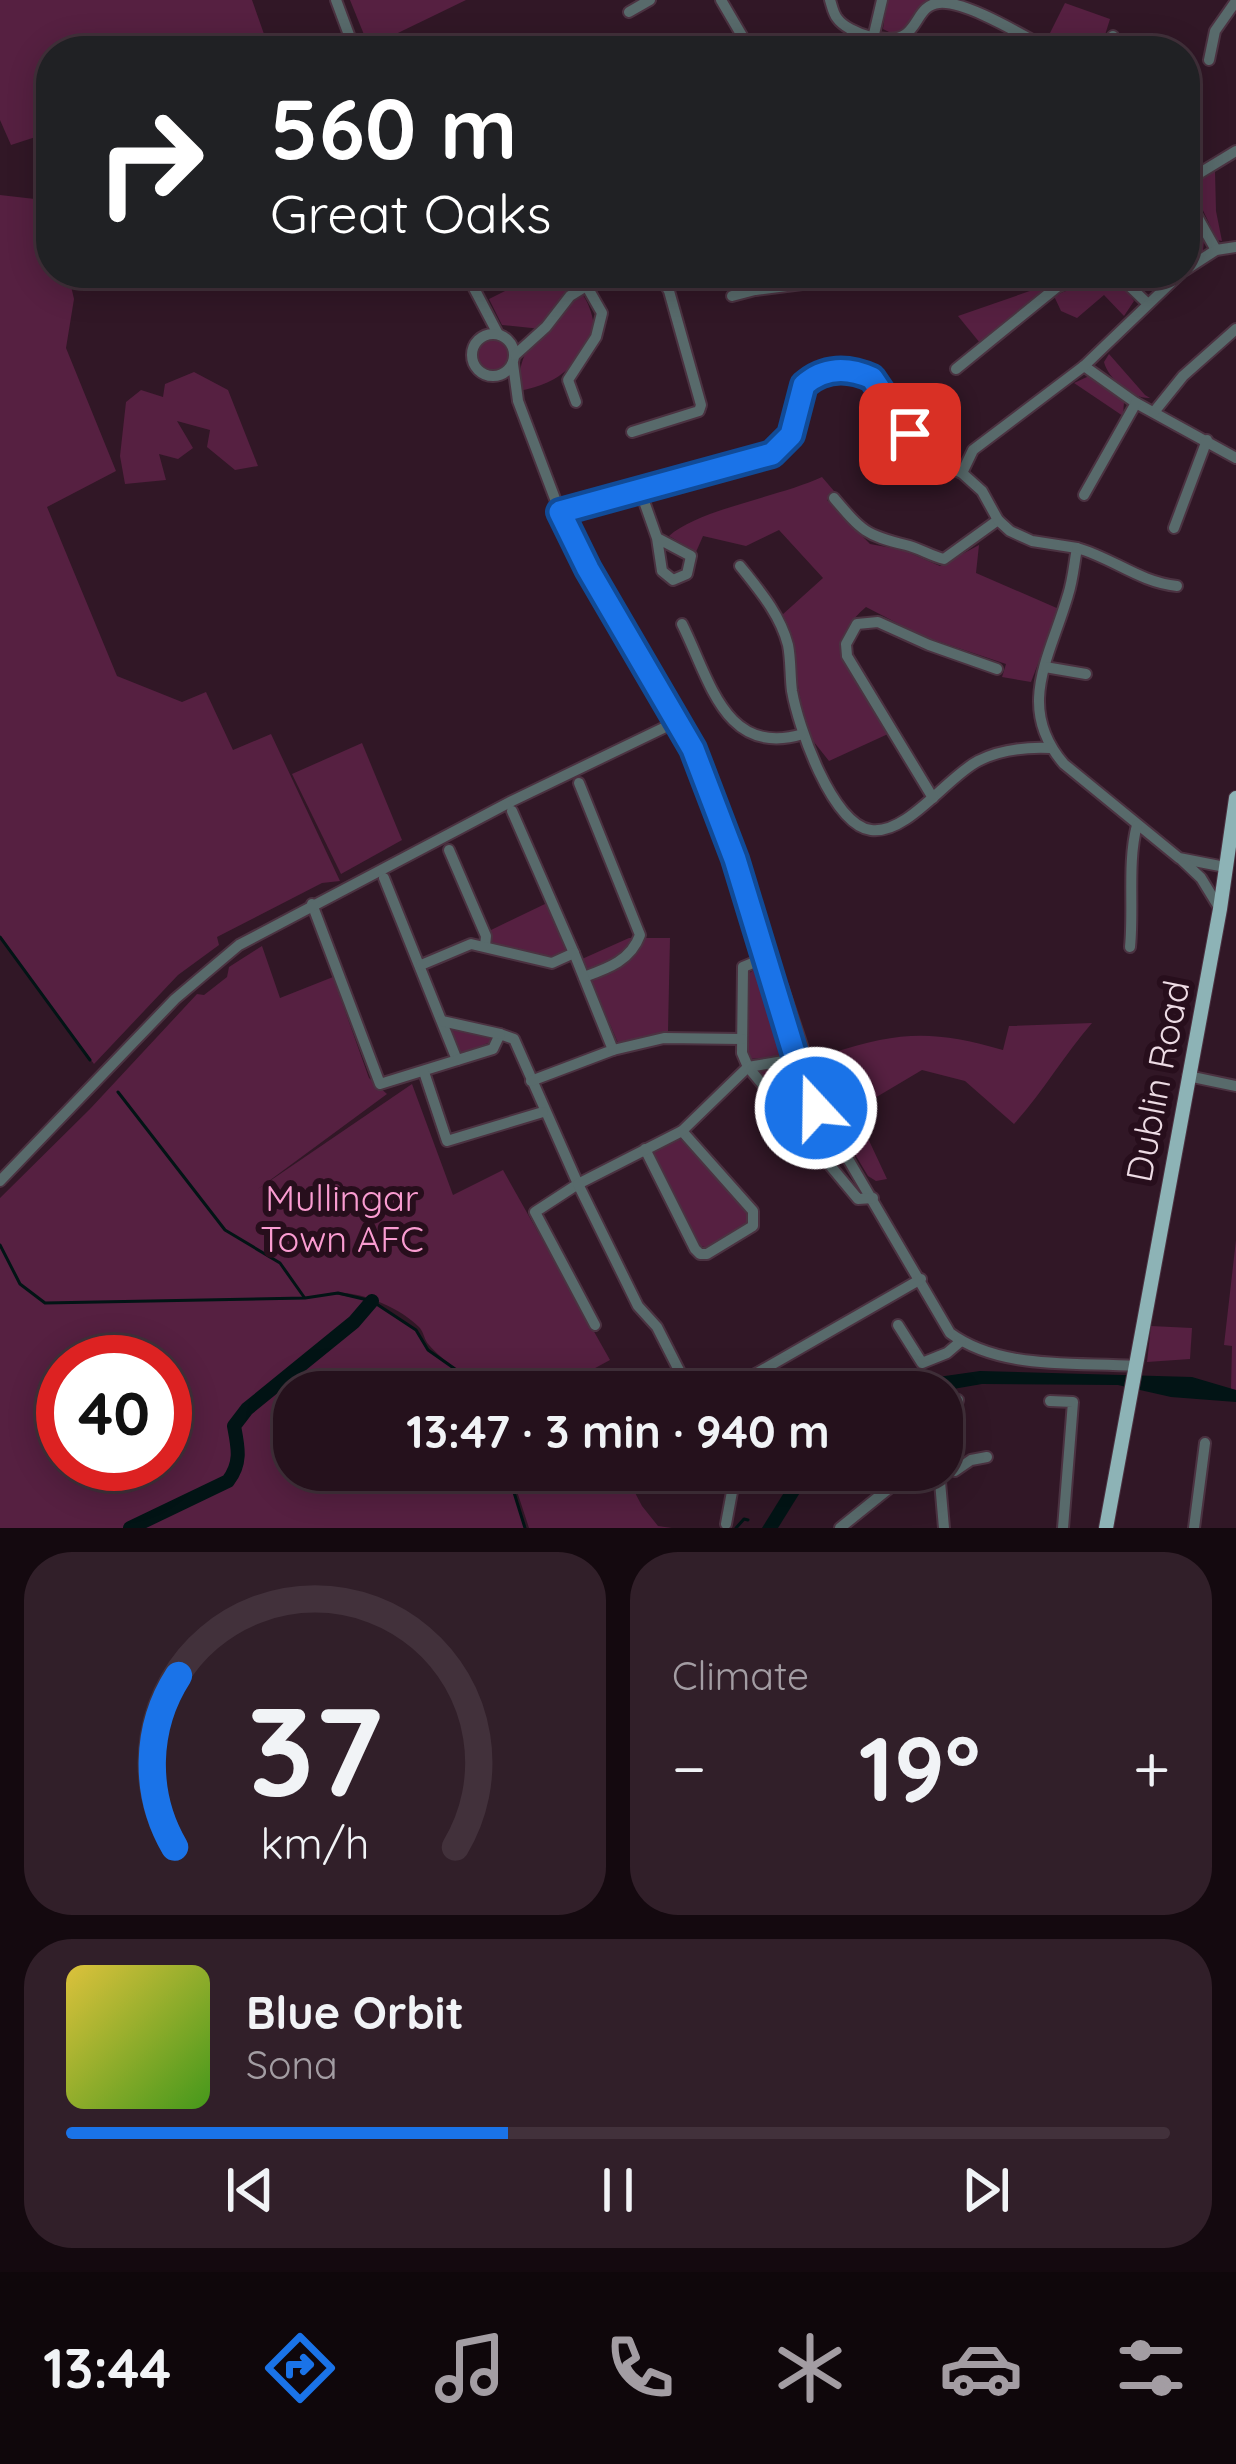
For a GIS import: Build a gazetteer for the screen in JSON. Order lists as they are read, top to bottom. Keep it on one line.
{"streets":{"main road":["Dublin Road"]},"parks":["Mullingar Town AFC"],"page":{"turn":["560 m","Great Oaks"],"limit":"40","trip":"13:47 · 3 min · 940 m","tile":"Climate","heat":["−","19°","+"],"song":["Blue Orbit","Sona"],"tabs":"13:44","gauge":["37","km/h"]}}
